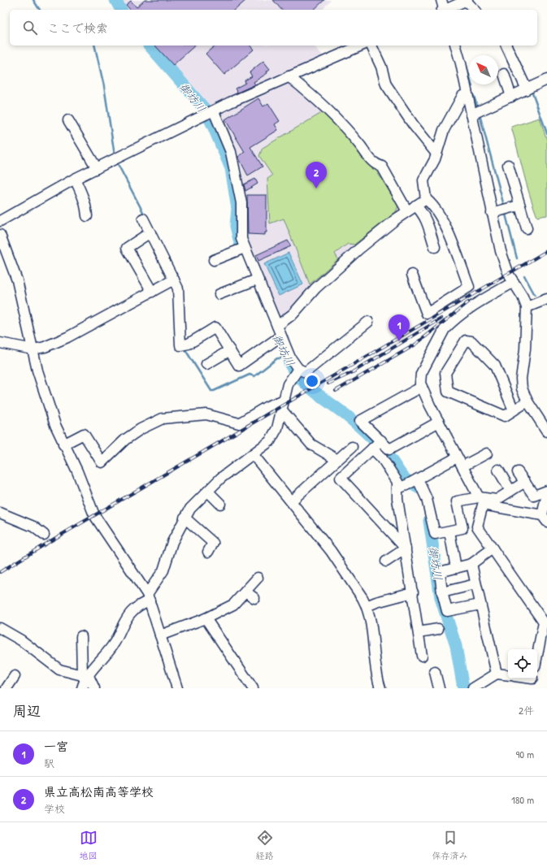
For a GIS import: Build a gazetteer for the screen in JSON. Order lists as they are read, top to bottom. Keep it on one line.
{"water":["御坊川"],"north":"top left","page":{"search":"ここで検索","pins":["2","1"],"heading":["周辺","2件"],"list":[{"mark":"1","name":"一宮","note":"駅","value":"90 m"},{"mark":"2","name":"県立高松南高等学校","note":"学校","value":"180 m"}],"nav":["地図","経路","保存済み"]}}
